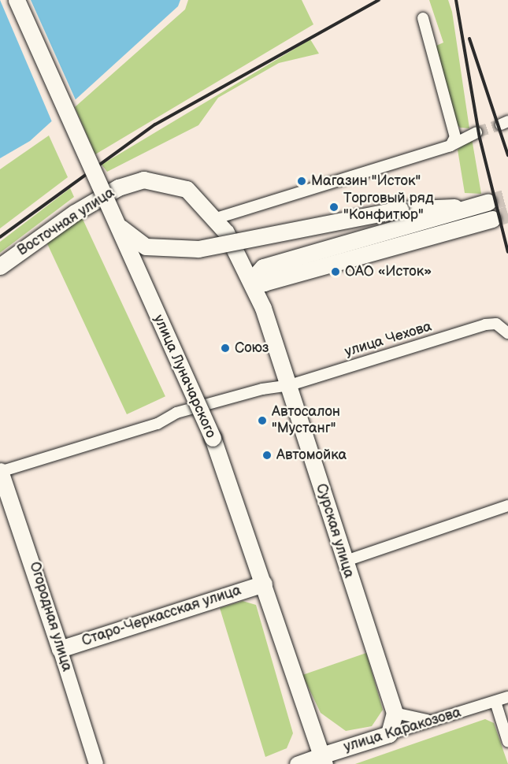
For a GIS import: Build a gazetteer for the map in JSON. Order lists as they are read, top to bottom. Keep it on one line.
{"streets":{"main road":["Восточная улица","улица Луначарского","Сурская улица","Старо-Черкасская улица","Огородная улица","улица Каракозова"],"street":["улица Чехова"]},"crossings":[["Восточная улица","Сурская улица"],["улица Чехова","Сурская улица"],["улица Чехова","Огородная улица"],["улица Луначарского","Старо-Черкасская улица"],["улица Луначарского","улица Каракозова"],["Старо-Черкасская улица","Огородная улица"]],"places":["Магазин \"Исток\"","Торговый ряд \"Конфитюр\"","ОАО «Исток»","Союз","Автосалон \"Мустанг\"","Автомойка"]}
